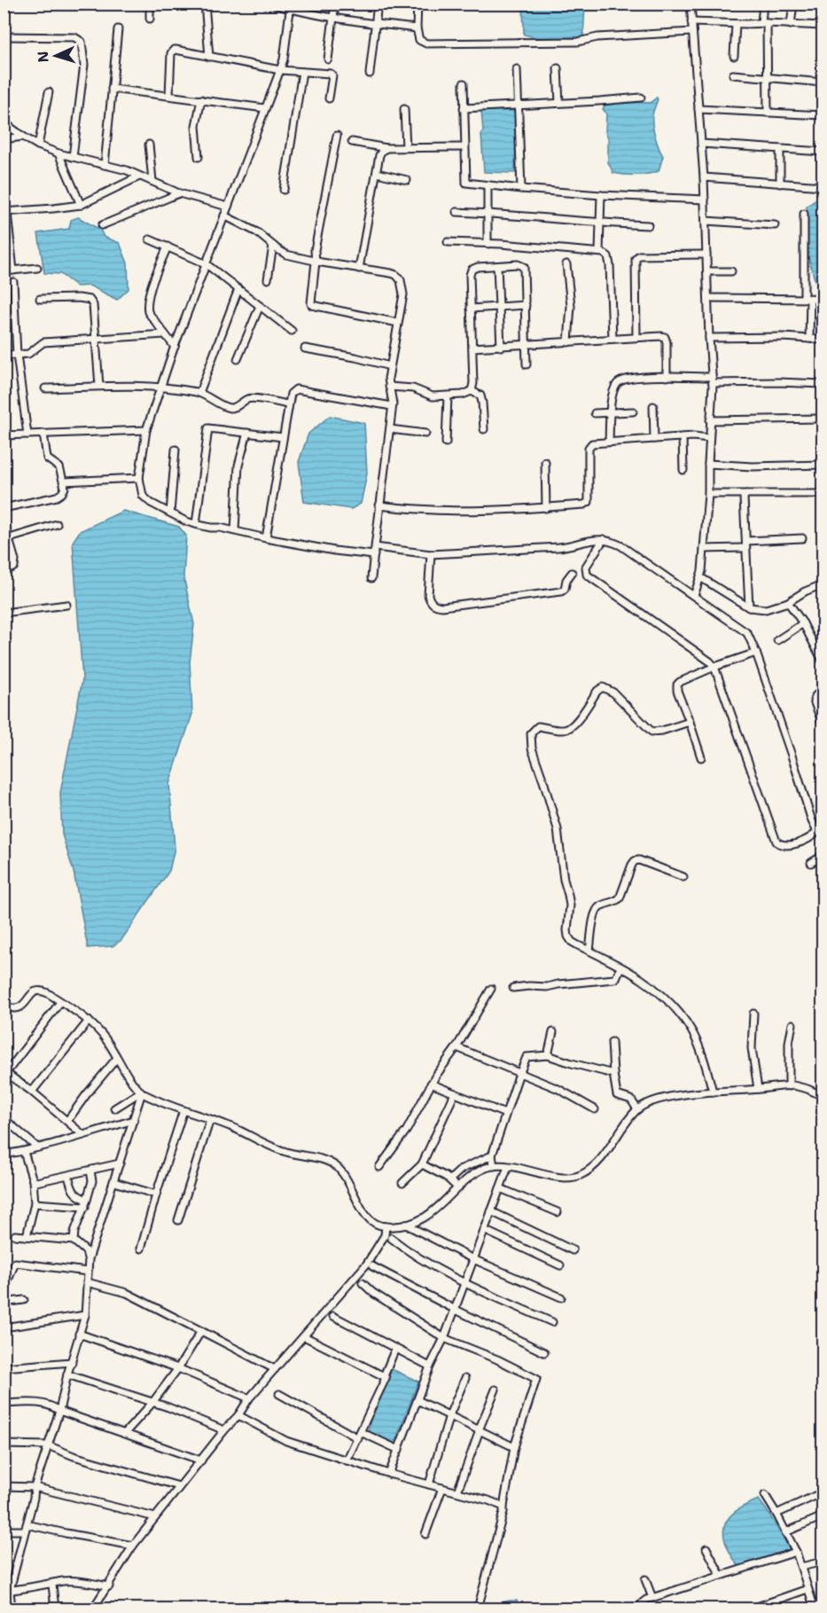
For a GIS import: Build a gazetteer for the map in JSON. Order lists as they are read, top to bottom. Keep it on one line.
{"north":"left"}
